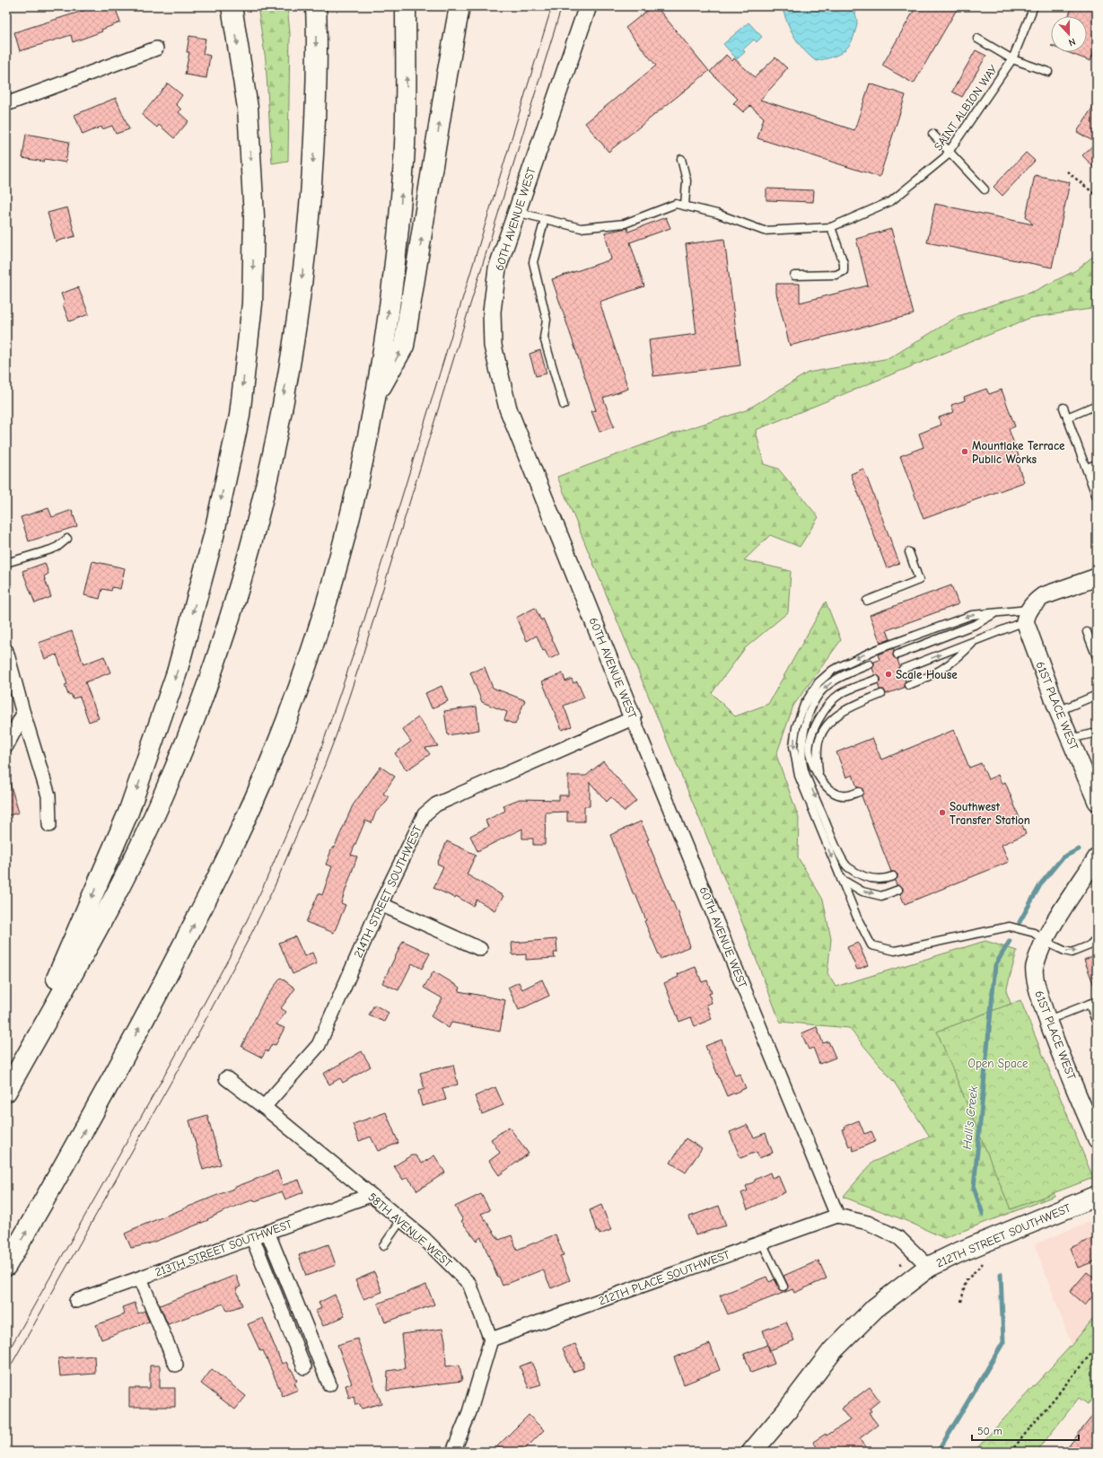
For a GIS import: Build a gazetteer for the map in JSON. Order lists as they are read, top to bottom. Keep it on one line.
{"streets":{"main road":["212TH STREET SOUTHWEST"],"street":["60TH AVENUE WEST","61ST PLACE WEST","214TH STREET SOUTHWEST","58TH AVENUE WEST","213TH STREET SOUTHWEST","212TH PLACE SOUTHWEST"],"lane":["SAINT ALBION WAY"]},"crossings":[["60TH AVENUE WEST","214TH STREET SOUTHWEST"],["60TH AVENUE WEST","212TH PLACE SOUTHWEST"],["214TH STREET SOUTHWEST","58TH AVENUE WEST"],["58TH AVENUE WEST","213TH STREET SOUTHWEST"],["58TH AVENUE WEST","212TH PLACE SOUTHWEST"]],"water":["Hall's Creek"],"parks":["Open Space"],"places":["Mountlake Terrace Public Works","Scale House","Southwest Transfer Station"],"scale_bar":"50 m","north":"bottom"}
